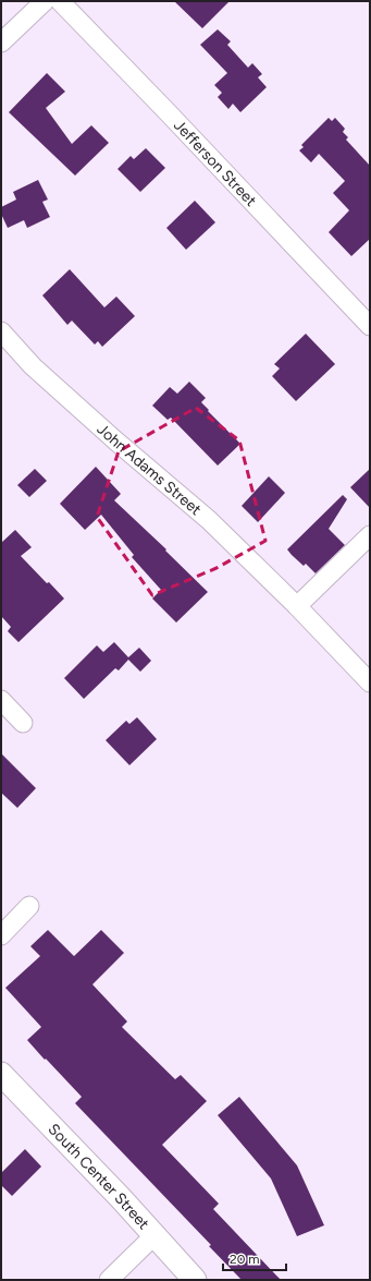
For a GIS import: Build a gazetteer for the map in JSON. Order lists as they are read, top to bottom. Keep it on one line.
{"streets":{"street":["Jefferson Street","John Adams Street","South Center Street"]},"scale_bar":"20 m"}
